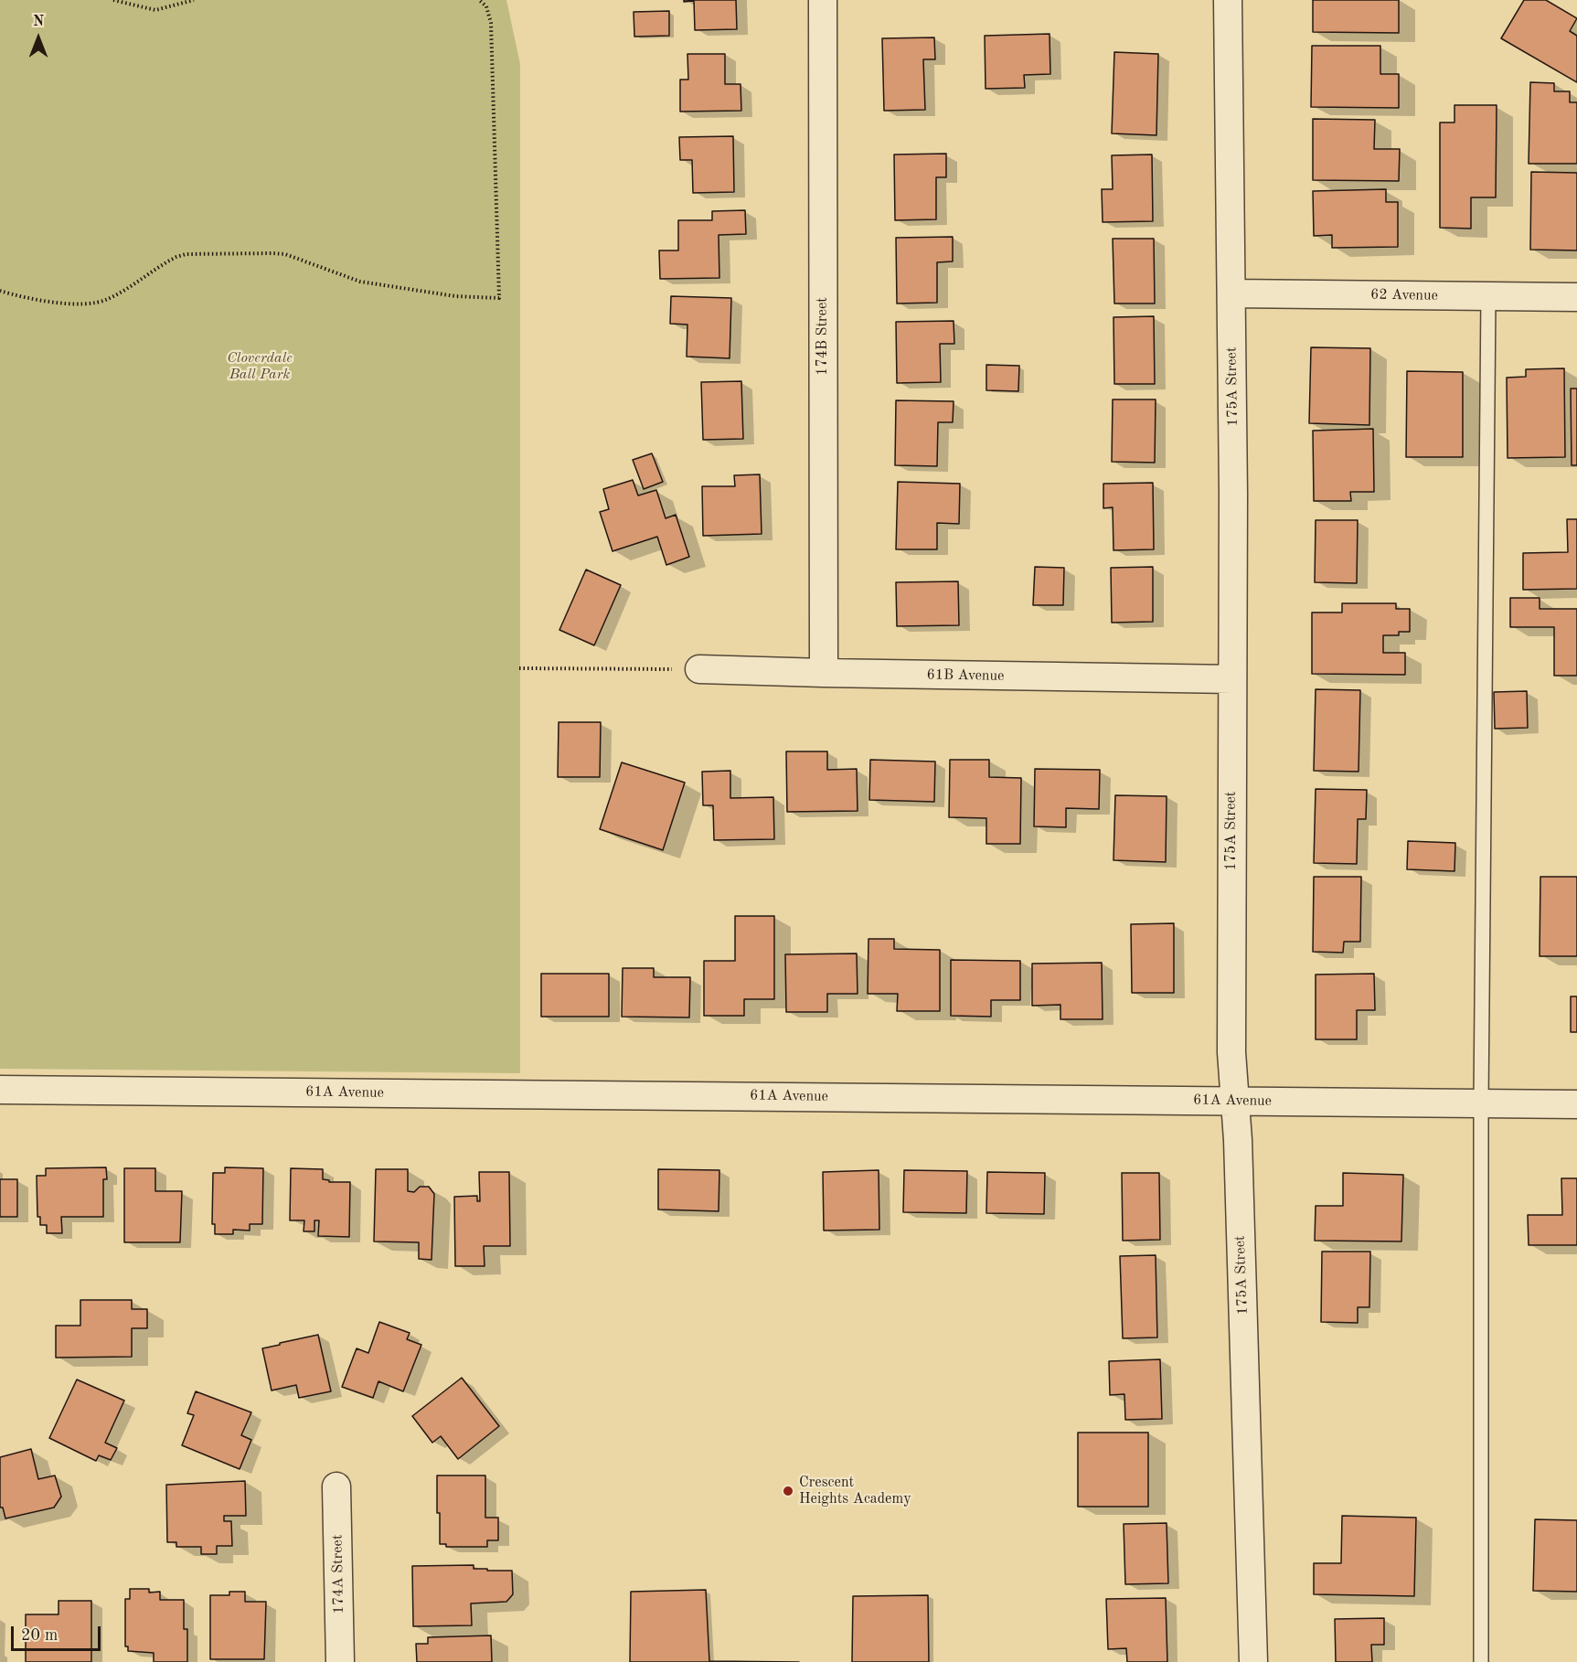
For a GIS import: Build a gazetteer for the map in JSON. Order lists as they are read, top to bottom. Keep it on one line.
{"streets":{"street":["62 Avenue","174B Street","175A Street","61B Avenue","61A Avenue","174A Street"]},"crossings":[["62 Avenue","175A Street"],["174B Street","61B Avenue"],["175A Street","61B Avenue"],["175A Street","61A Avenue"]],"parks":["Cloverdale Ball Park"],"places":["Crescent Heights Academy"],"scale_bar":"20 m","north":"top"}
